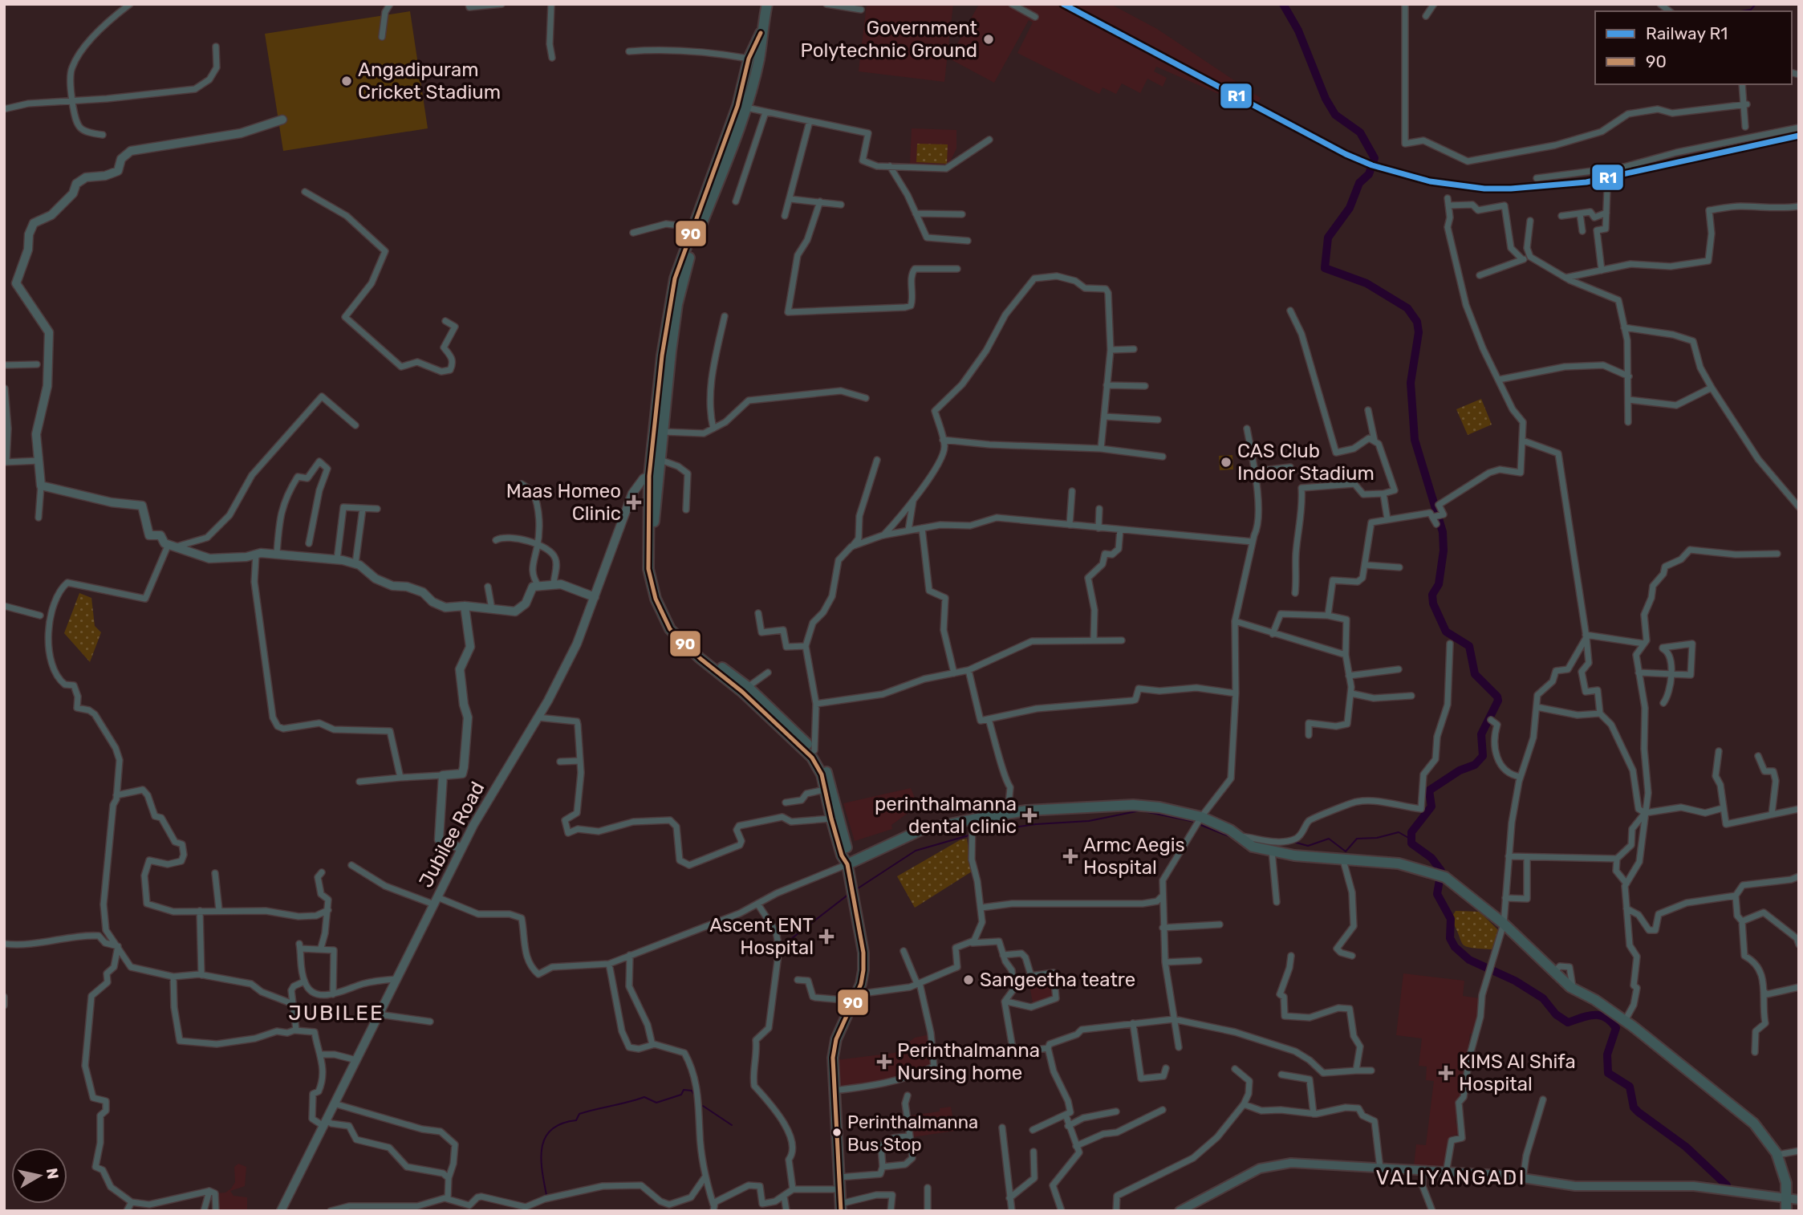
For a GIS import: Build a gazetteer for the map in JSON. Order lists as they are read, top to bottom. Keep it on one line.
{"streets":{"street":["Jubilee Road"]},"districts":["JUBILEE","VALIYANGADI"],"places":{"other":["Government Polytechnic Ground","Angadipuram Cricket Stadium","CAS Club Indoor Stadium","Sangeetha teatre","Perinthalmanna Bus Stop"],"health":["Maas Homeo Clinic","perinthalmanna dental clinic","Armc Aegis Hospital","Ascent ENT Hospital","Perinthalmanna Nursing home","KIMS Al Shifa Hospital"]},"lines":["rail line R1","transit line 90"],"legend":["Railway R1","90"],"north":"right"}
